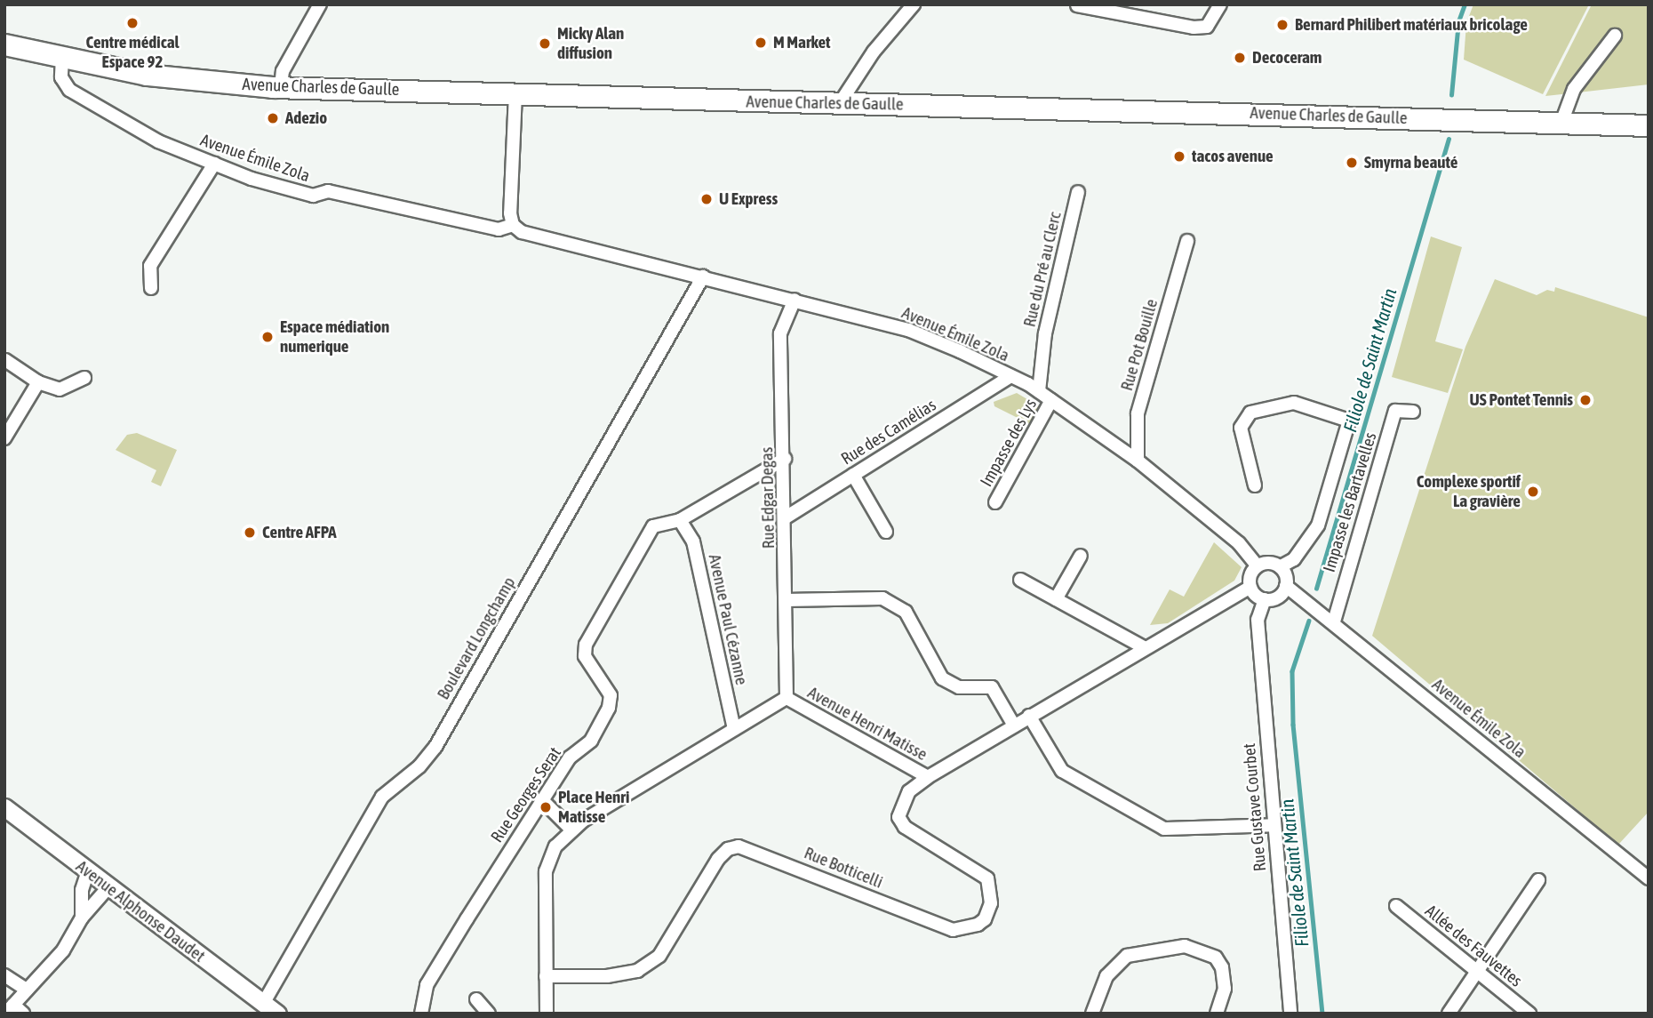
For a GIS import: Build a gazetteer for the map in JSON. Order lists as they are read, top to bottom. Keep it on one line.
{"streets":{"main road":["Avenue Charles de Gaulle"],"street":["Avenue Émile Zola","Rue du Pré au Clerc","Rue Pot Bouille","Rue des Camélias","Impasse des Lys","Rue Edgar Degas","Impasse les Bartavelles","Avenue Paul Cézanne","Boulevard Longchamp","Avenue Henri Matisse","Rue Georges Serat","Rue Gustave Courbet","Rue Botticelli","Avenue Alphonse Daudet","Allée des Fauvettes"]},"crossings":[["Avenue Charles de Gaulle","Avenue Émile Zola"],["Avenue Émile Zola","Rue du Pré au Clerc"],["Avenue Émile Zola","Rue Pot Bouille"],["Avenue Émile Zola","Rue des Camélias"],["Avenue Émile Zola","Impasse des Lys"],["Avenue Émile Zola","Rue Edgar Degas"],["Avenue Émile Zola","Impasse les Bartavelles"],["Avenue Émile Zola","Boulevard Longchamp"],["Avenue Émile Zola","Avenue Henri Matisse"],["Avenue Émile Zola","Rue Gustave Courbet"],["Rue des Camélias","Rue Edgar Degas"],["Rue Edgar Degas","Avenue Henri Matisse"],["Rue Edgar Degas","Rue Georges Serat"],["Avenue Paul Cézanne","Avenue Henri Matisse"],["Avenue Paul Cézanne","Rue Georges Serat"],["Boulevard Longchamp","Avenue Alphonse Daudet"],["Avenue Henri Matisse","Rue Gustave Courbet"],["Avenue Henri Matisse","Rue Botticelli"]],"water":["Filiole de Saint Martin"],"places":["Centre médical Espace 92","Bernard Philibert matériaux bricolage","M Market","Micky Alan diffusion","Decoceram","Adezio","tacos avenue","Smyrna beauté","U Express","Espace médiation numerique","US Pontet Tennis","Complexe sportif La gravière","Centre AFPA","Place Henri Matisse"]}
